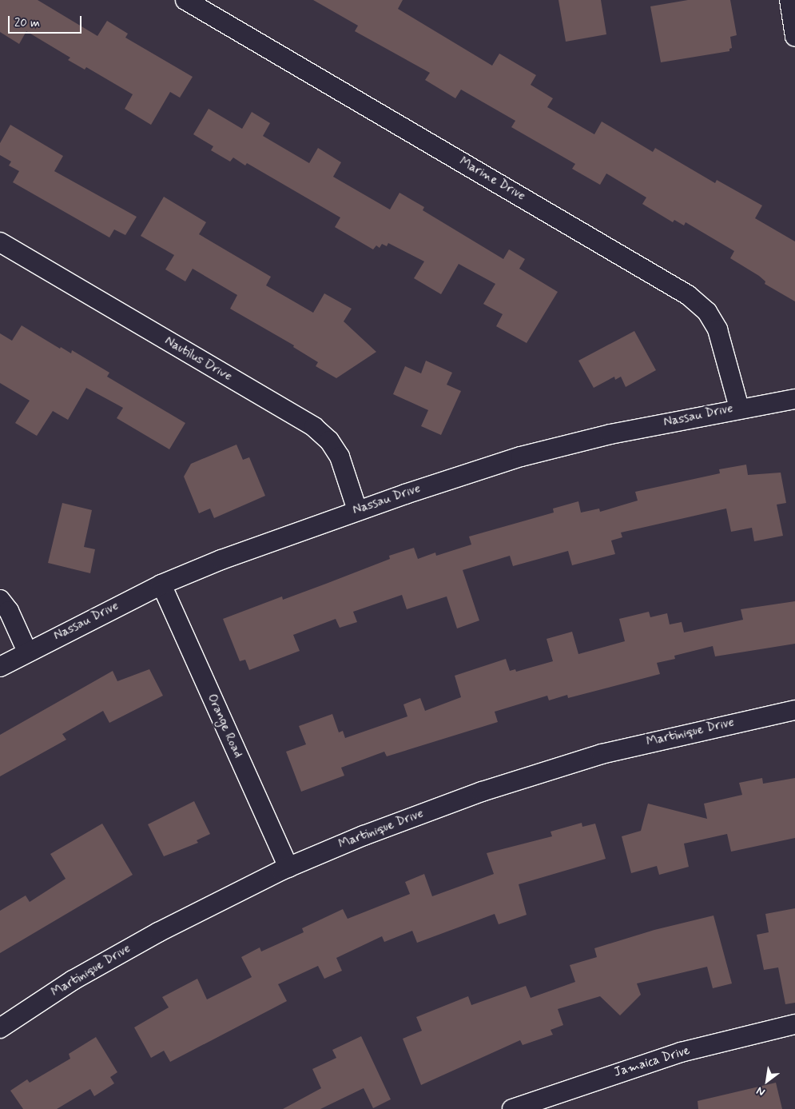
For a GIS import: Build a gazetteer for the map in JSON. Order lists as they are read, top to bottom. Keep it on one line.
{"streets":{"street":["Marine Drive","Nautilus Drive","Nassau Drive","Orange Road","Martinique Drive","Jamaica Drive"]},"crossings":[["Marine Drive","Nassau Drive"],["Nautilus Drive","Nassau Drive"],["Nassau Drive","Orange Road"],["Orange Road","Martinique Drive"]],"scale_bar":"20 m","north":"bottom left"}
